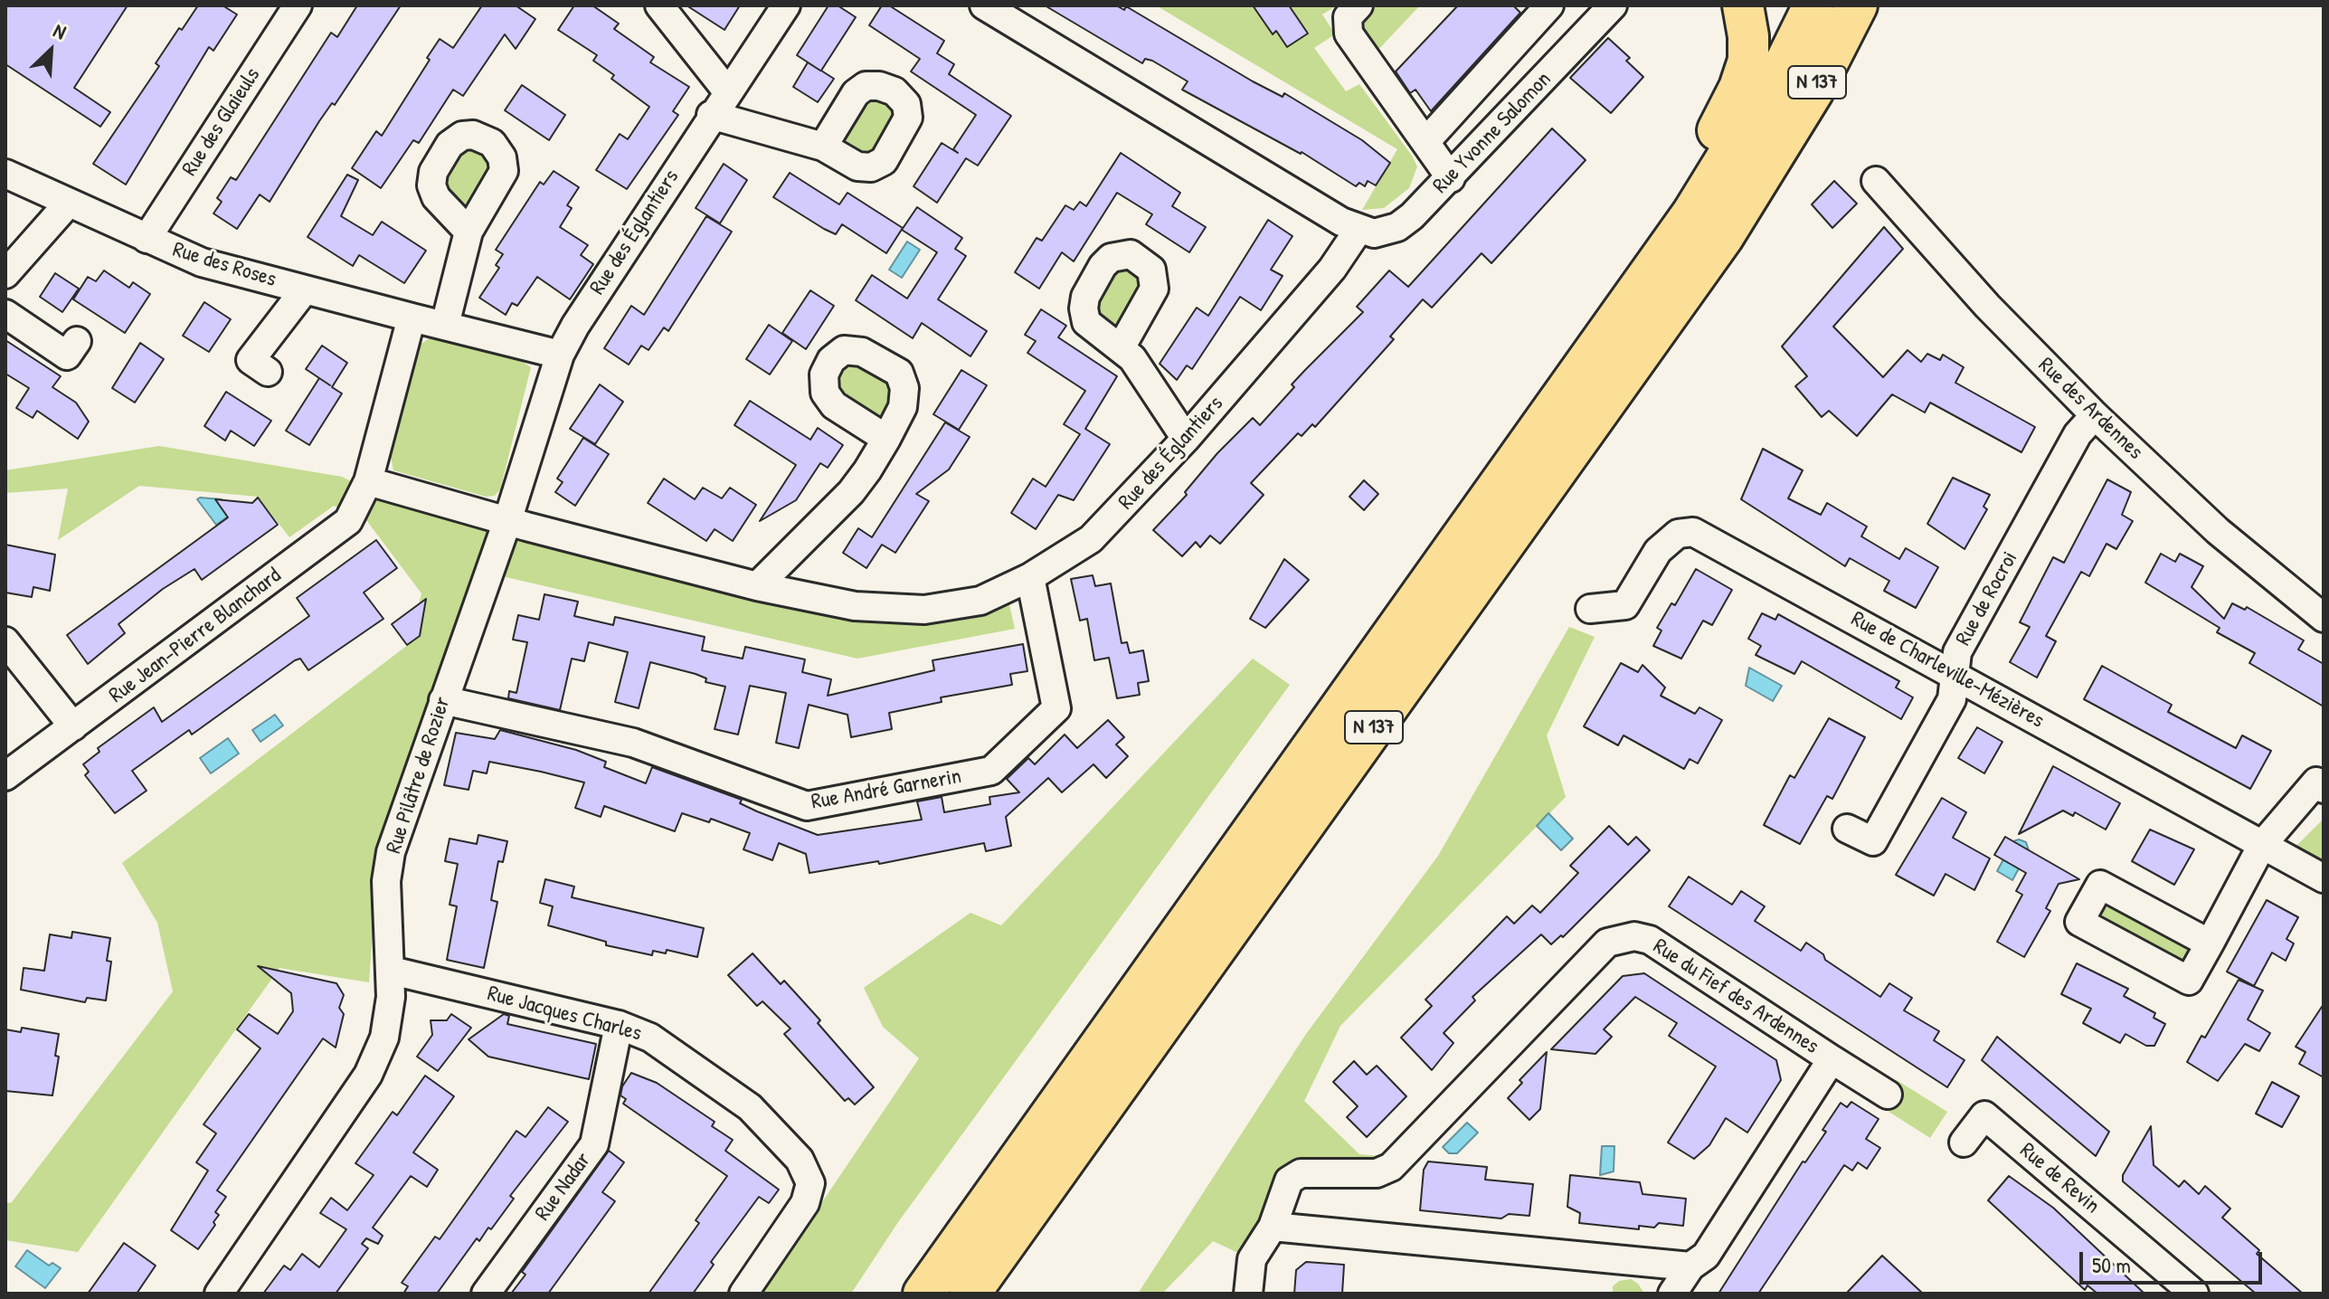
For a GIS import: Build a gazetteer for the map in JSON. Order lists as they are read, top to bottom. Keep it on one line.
{"streets":{"highway":["N 137"],"street":["Rue des Glaieuls","Rue Yvonne Salomon","Rue des Églantiers","Rue des Roses","Rue des Ardennes","Rue de Rocroi","Rue Jean-Pierre Blanchard","Rue de Charleville-Mézières","Rue Pilâtre de Rozier","Rue André Garnerin","Rue du Fief des Ardennes","Rue Jacques Charles","Rue de Revin","Rue Nadar"]},"crossings":[["Rue des Glaieuls","Rue des Roses"],["Rue Yvonne Salomon","Rue des Églantiers"],["Rue des Églantiers","Rue des Roses"],["Rue des Églantiers","Rue Jean-Pierre Blanchard"],["Rue des Églantiers","Rue Pilâtre de Rozier"],["Rue des Églantiers","Rue André Garnerin"],["Rue des Roses","Rue Jean-Pierre Blanchard"],["Rue des Ardennes","Rue de Rocroi"],["Rue de Rocroi","Rue de Charleville-Mézières"],["Rue Pilâtre de Rozier","Rue André Garnerin"],["Rue Pilâtre de Rozier","Rue Jacques Charles"],["Rue Jacques Charles","Rue Nadar"]],"scale_bar":"50 m","north":"top right"}
